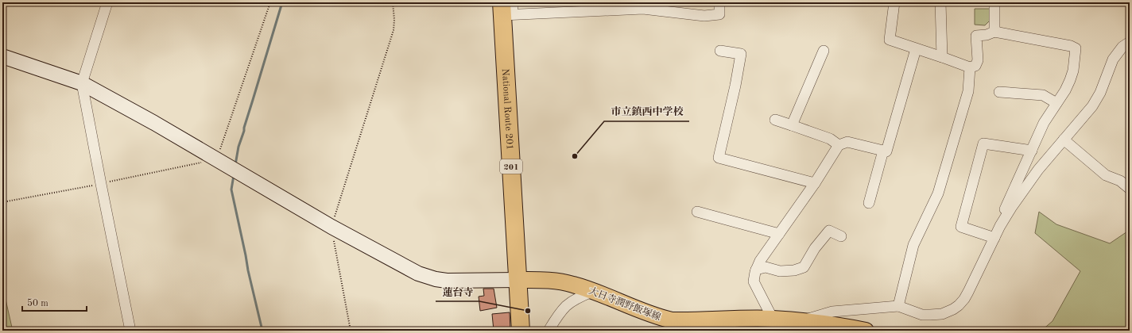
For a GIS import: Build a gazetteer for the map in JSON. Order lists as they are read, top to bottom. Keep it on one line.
{"streets":{"highway":["National Route 201","201"],"main road":["大日寺潤野飯塚線"]},"crossings":[["National Route 201","大日寺潤野飯塚線"]],"places":["市立鎮西中学校","蓮台寺"],"scale_bar":"50 m"}
